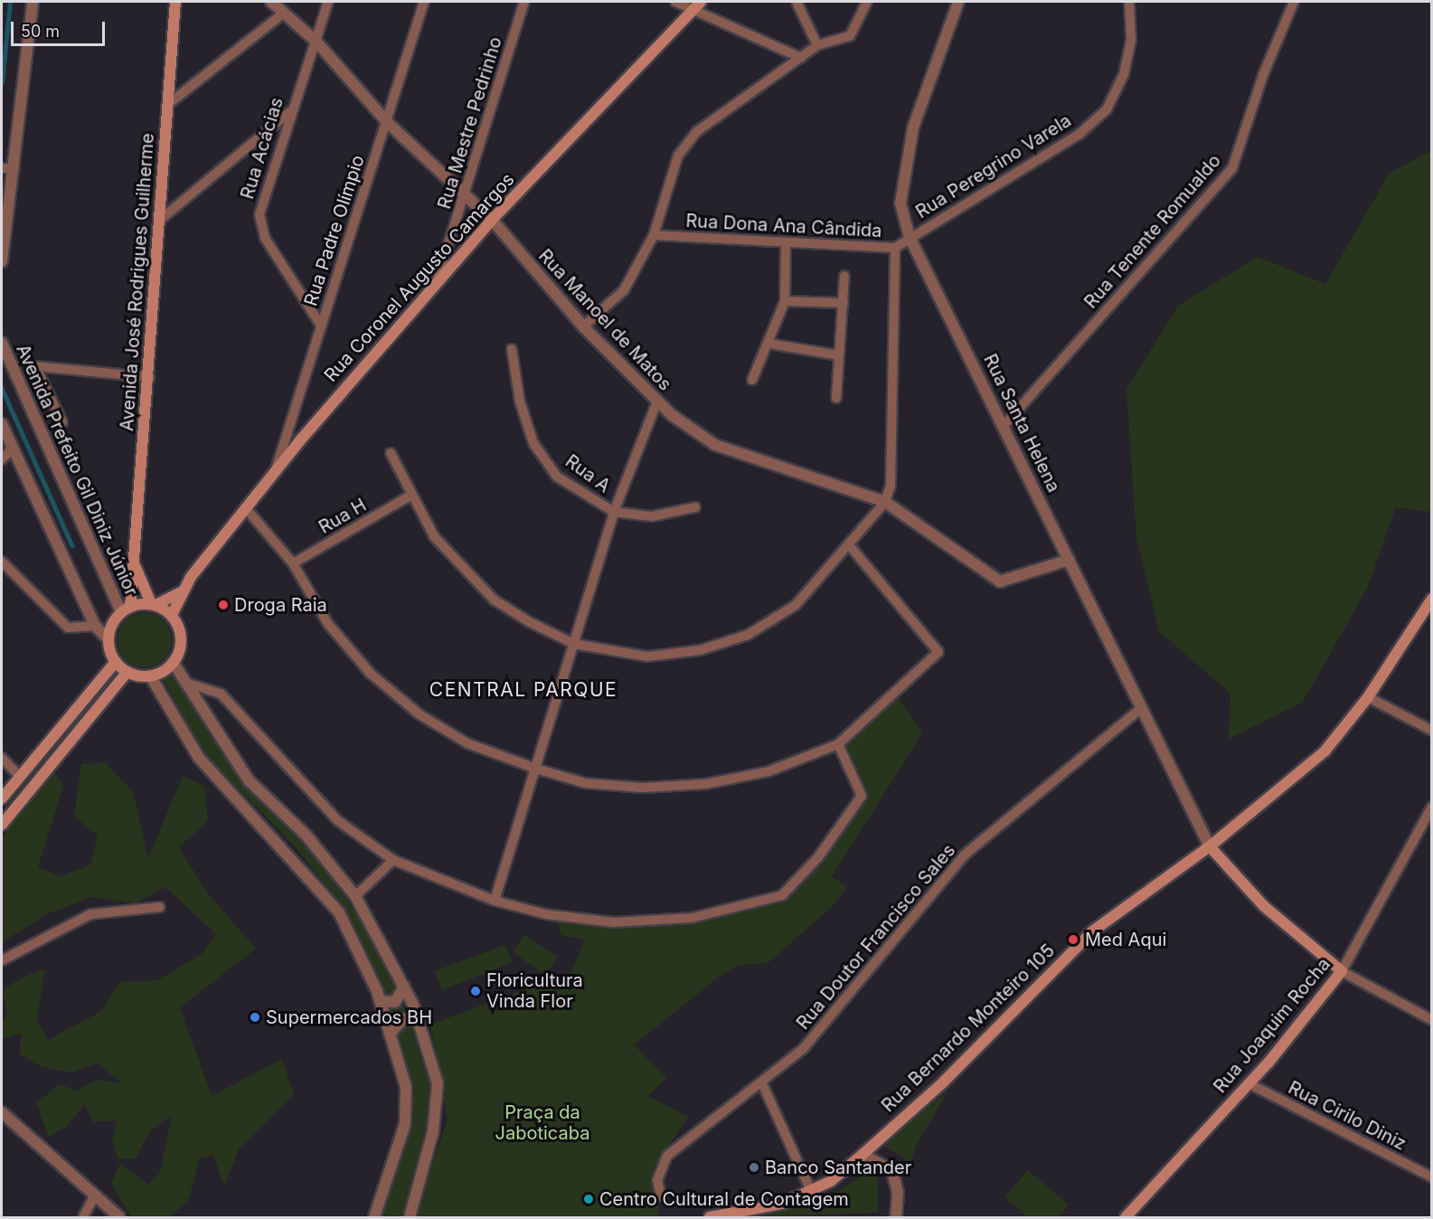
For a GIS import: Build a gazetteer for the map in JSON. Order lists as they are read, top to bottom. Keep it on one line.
{"streets":{"main road":["Rua Coronel Augusto Camargos","Avenida José Rodrigues Guilherme","Rua Joaquim Rocha","Rua Bernardo Monteiro 105"],"street":["Rua Mestre Pedrinho","Rua Acácias","Rua Peregrino Varela","Rua Dona Ana Cândida","Rua Padre Olímpio","Rua Tenente Romualdo","Rua Manoel de Matos","Rua Santa Helena","Avenida Prefeito Gil Diniz Júnior","Rua A","Rua H","Rua Doutor Francisco Sales","Rua Cirilo Diniz"]},"crossings":[["Rua Mestre Pedrinho","Rua Coronel Augusto Camargos"],["Rua Mestre Pedrinho","Rua Manoel de Matos"],["Rua Acácias","Rua Padre Olímpio"],["Rua Acácias","Rua Manoel de Matos"],["Rua Peregrino Varela","Rua Dona Ana Cândida"],["Rua Peregrino Varela","Rua Santa Helena"],["Rua Dona Ana Cândida","Rua Santa Helena"],["Rua Padre Olímpio","Rua Coronel Augusto Camargos"],["Rua Padre Olímpio","Rua Manoel de Matos"],["Rua Tenente Romualdo","Rua Santa Helena"],["Rua Coronel Augusto Camargos","Avenida José Rodrigues Guilherme"],["Rua Coronel Augusto Camargos","Rua Manoel de Matos"],["Rua Coronel Augusto Camargos","Avenida Prefeito Gil Diniz Júnior"],["Avenida José Rodrigues Guilherme","Avenida Prefeito Gil Diniz Júnior"],["Rua Manoel de Matos","Rua Santa Helena"],["Rua Santa Helena","Rua Doutor Francisco Sales"],["Rua Santa Helena","Rua Bernardo Monteiro 105"],["Rua Joaquim Rocha","Rua Cirilo Diniz"]],"districts":["CENTRAL PARQUE"],"parks":["Praça da Jaboticaba"],"places":["Droga Raia","Med Aqui","Floricultura Vinda Flor","Supermercados BH","Banco Santander","Centro Cultural de Contagem"],"scale_bar":"50 m"}
